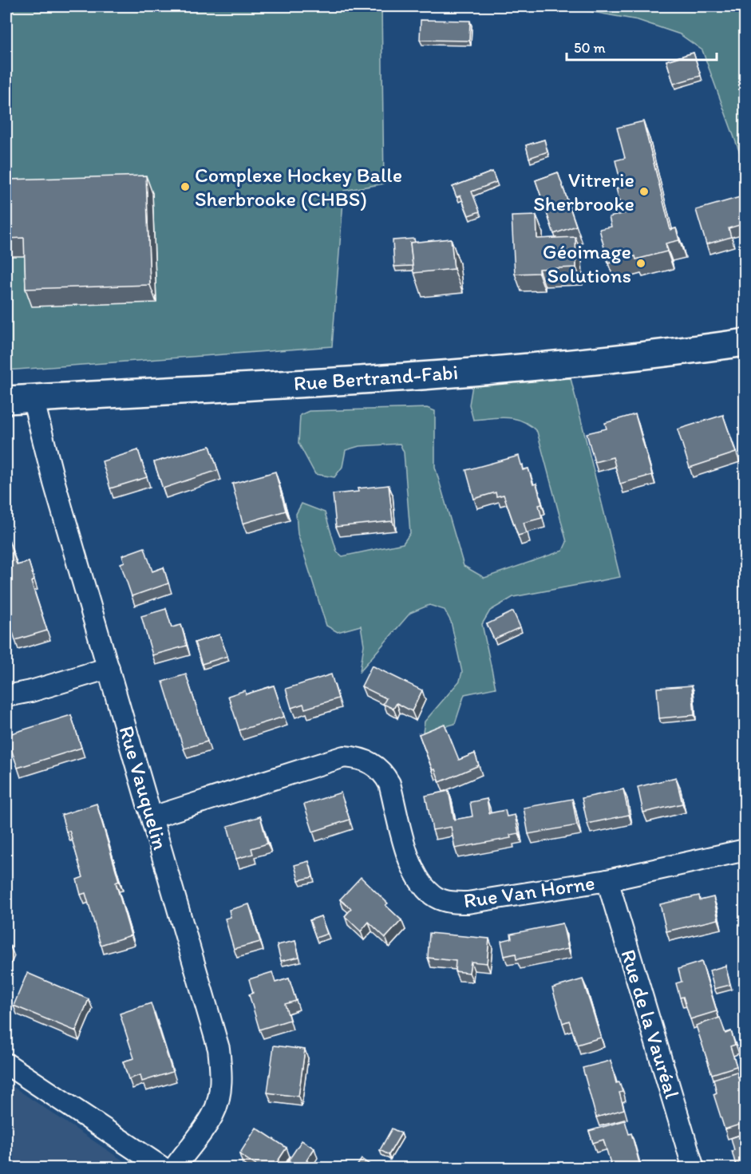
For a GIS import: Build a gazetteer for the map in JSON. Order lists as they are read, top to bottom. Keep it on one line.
{"streets":{"street":["Rue Bertrand-Fabi","Rue Vauquelin","Rue Van Horne","Rue de la Vauréal"]},"crossings":[["Rue Bertrand-Fabi","Rue Vauquelin"],["Rue Vauquelin","Rue Van Horne"],["Rue Van Horne","Rue de la Vauréal"]],"places":["Complexe Hockey Balle Sherbrooke (CHBS)","Vitrerie Sherbrooke","Géoimage Solutions"],"scale_bar":"50 m"}
